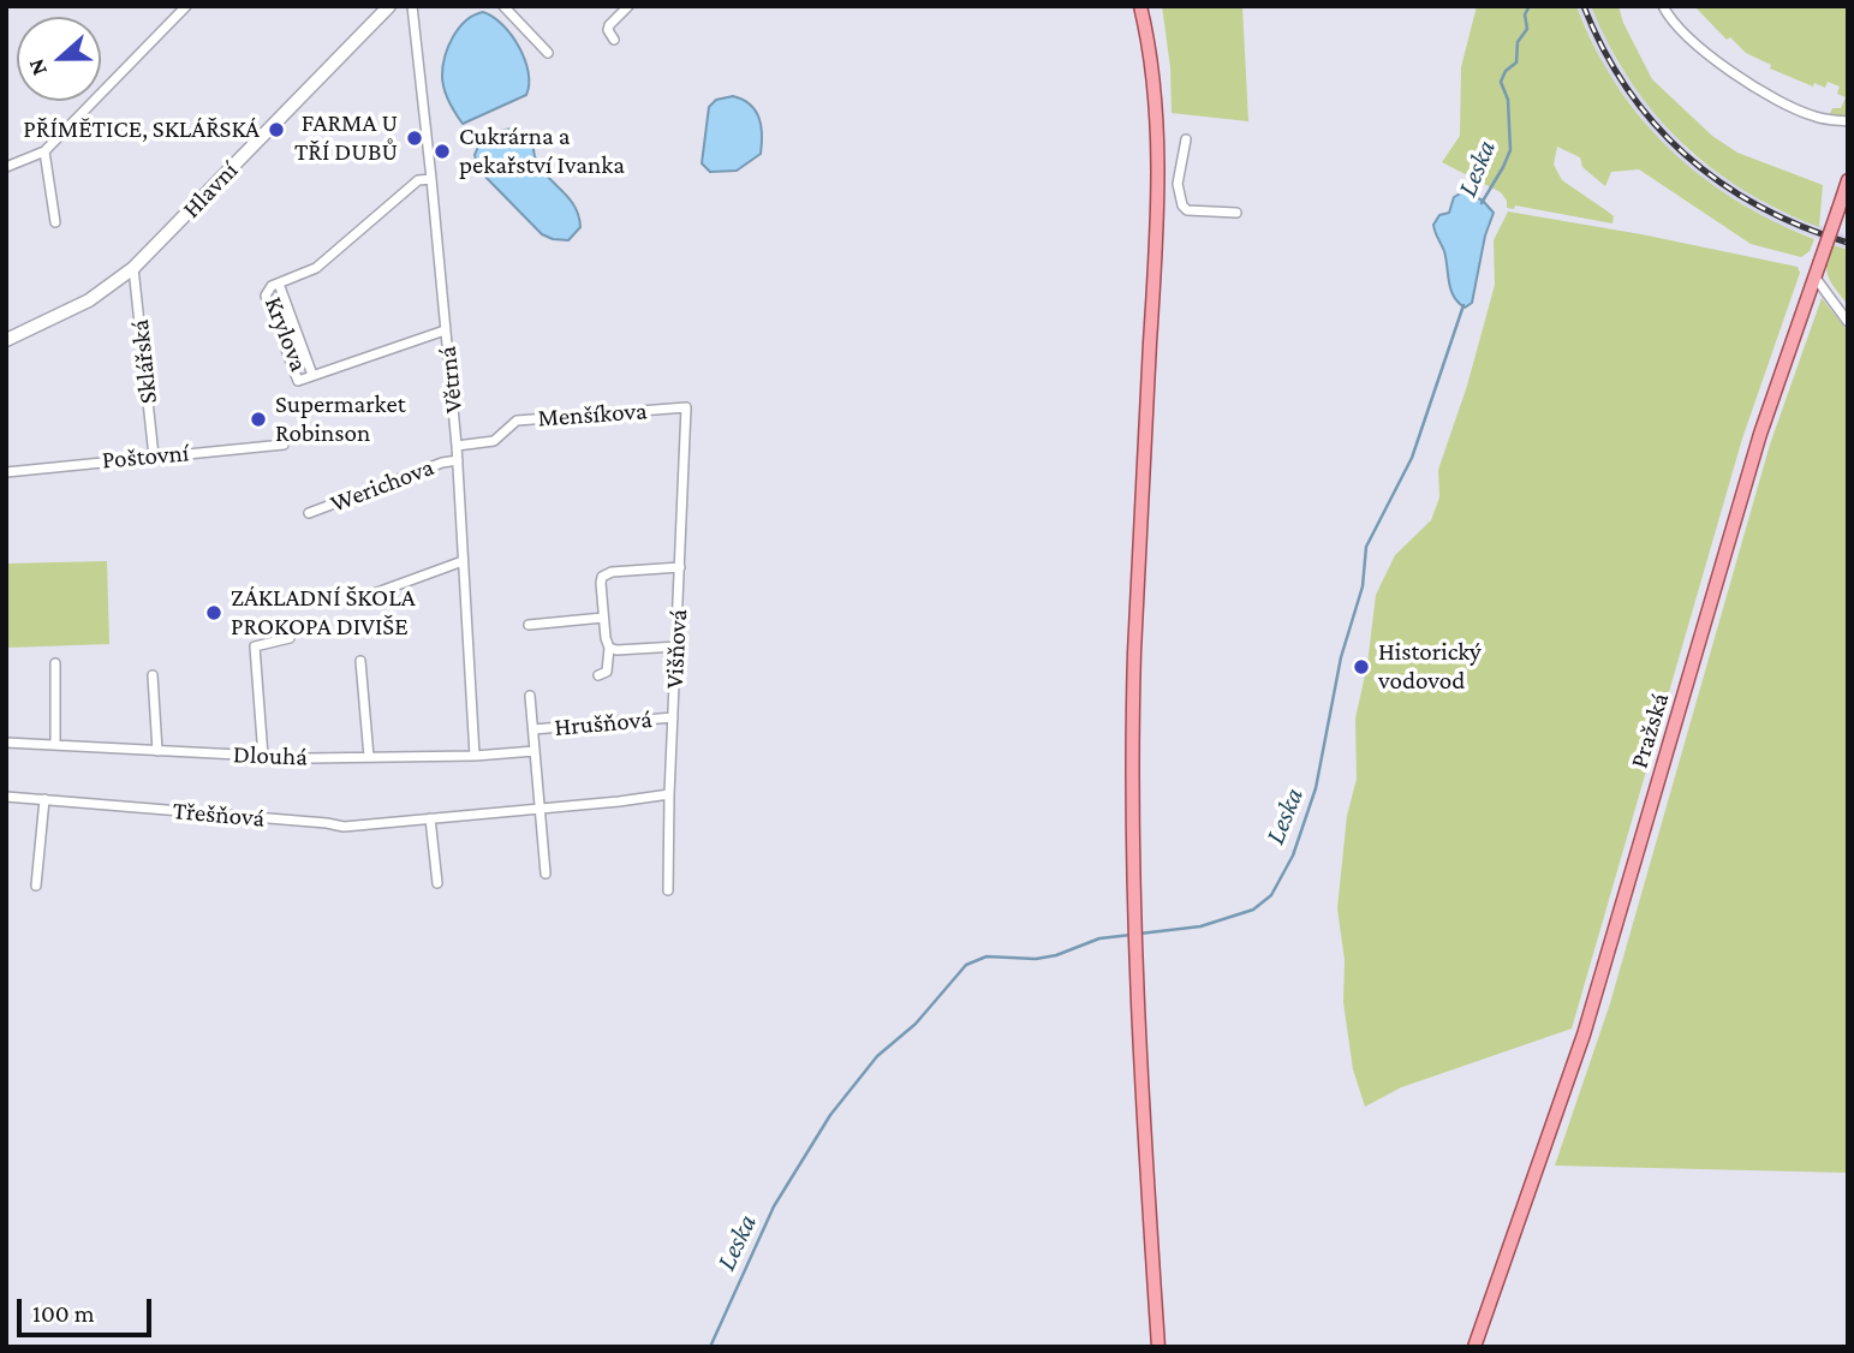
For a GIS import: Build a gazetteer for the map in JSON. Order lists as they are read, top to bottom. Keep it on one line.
{"streets":{"main road":["Hlavní","Pražská"],"street":["Krylova","Sklářská","Větrná","Menšíkova","Poštovní","Werichova","Višňová","Hrušňová","Dlouhá","Třešňová"]},"crossings":[["Hlavní","Sklářská"],["Krylova","Větrná"],["Sklářská","Poštovní"],["Větrná","Menšíkova"],["Větrná","Werichova"],["Větrná","Dlouhá"],["Menšíkova","Višňová"],["Višňová","Hrušňová"],["Višňová","Třešňová"],["Hrušňová","Dlouhá"],["Hrušňová","Třešňová"]],"water":["Leska"],"places":["PŘÍMĚTICE, SKLÁŘSKÁ","FARMA U TŘÍ DUBŮ","Cukrárna a pekařství Ivanka","Supermarket Robinson","ZÁKLADNÍ ŠKOLA PROKOPA DIVIŠE","Historický vodovod"],"scale_bar":"100 m","north":"left"}
